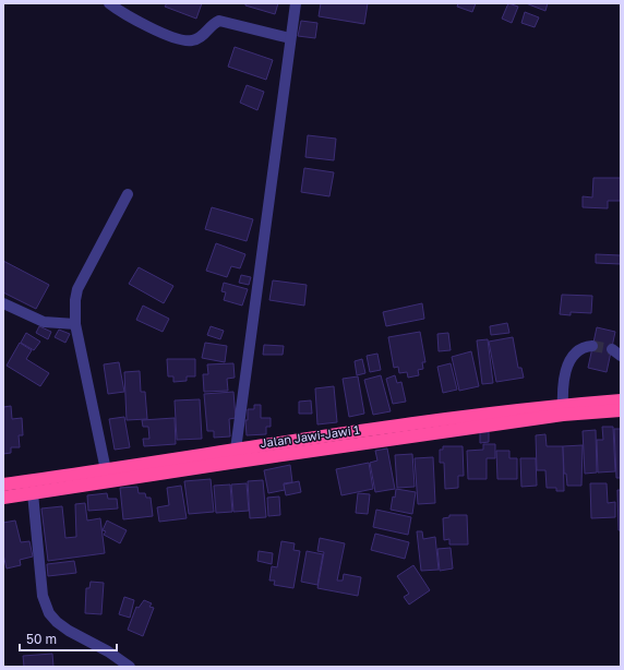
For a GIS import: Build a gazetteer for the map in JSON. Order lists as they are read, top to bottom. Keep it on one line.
{"streets":{"highway":["Jalan Jawi-Jawi 1"]},"scale_bar":"50 m"}
